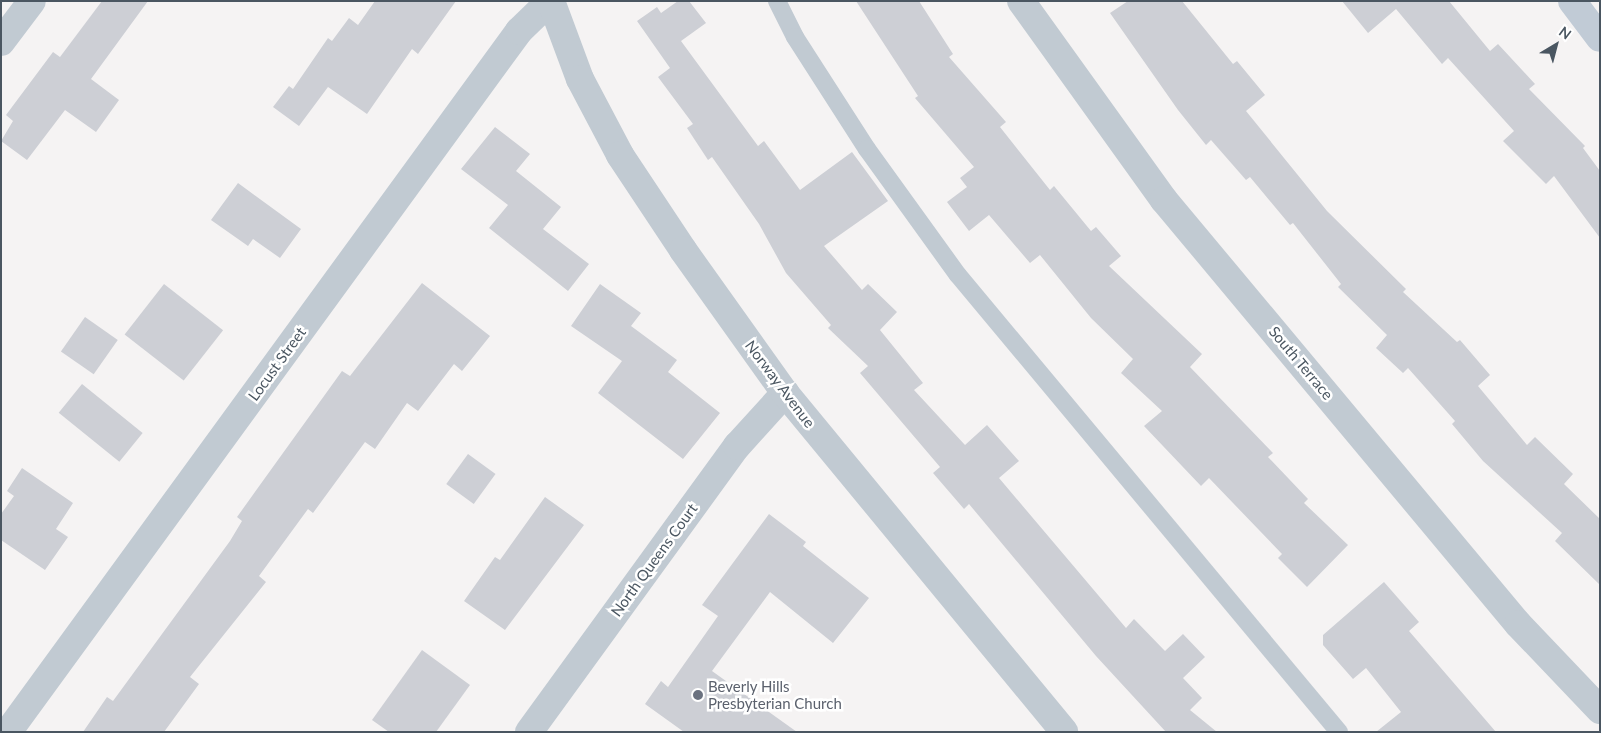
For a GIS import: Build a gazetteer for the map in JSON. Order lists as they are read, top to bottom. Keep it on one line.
{"streets":{"street":["South Terrace","Locust Street","Norway Avenue","North Queens Court"]},"crossings":[["Locust Street","Norway Avenue"],["Norway Avenue","North Queens Court"]],"places":["Beverly Hills Presbyterian Church"],"north":"top right"}
